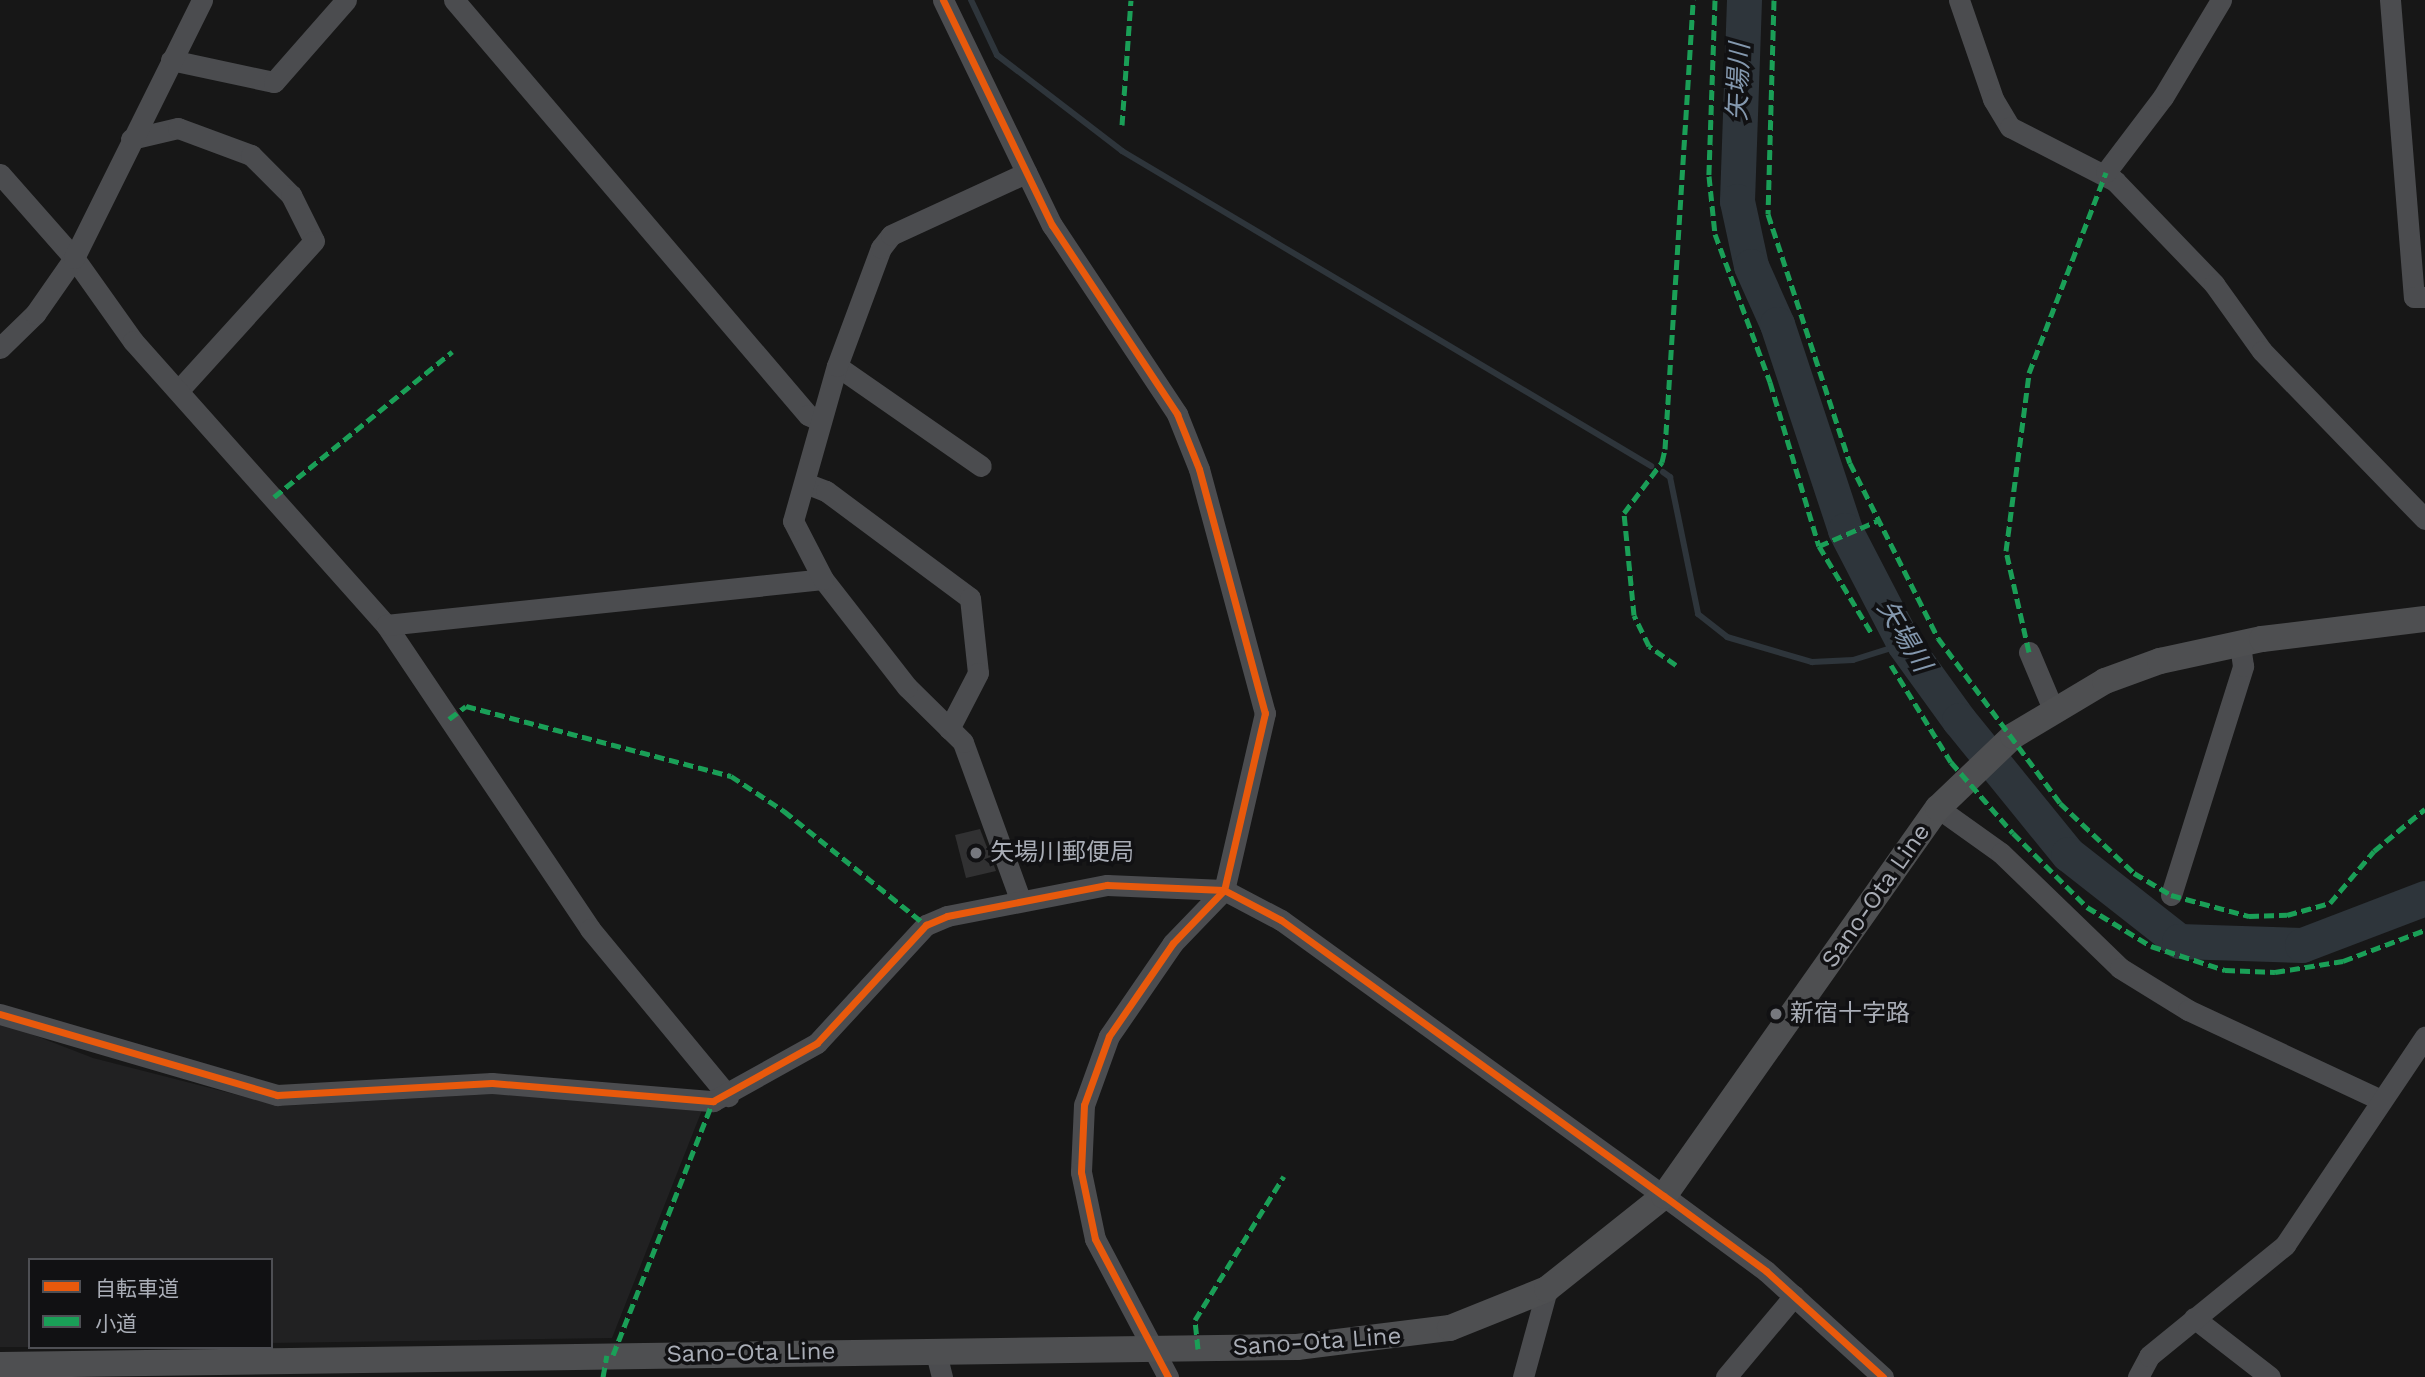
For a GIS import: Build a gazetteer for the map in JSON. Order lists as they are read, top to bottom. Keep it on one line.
{"streets":{"main road":["Sano-Ota Line"]},"water":["矢場川"],"places":["矢場川郵便局","新宿十字路"],"legend":["自転車道","小道"]}
